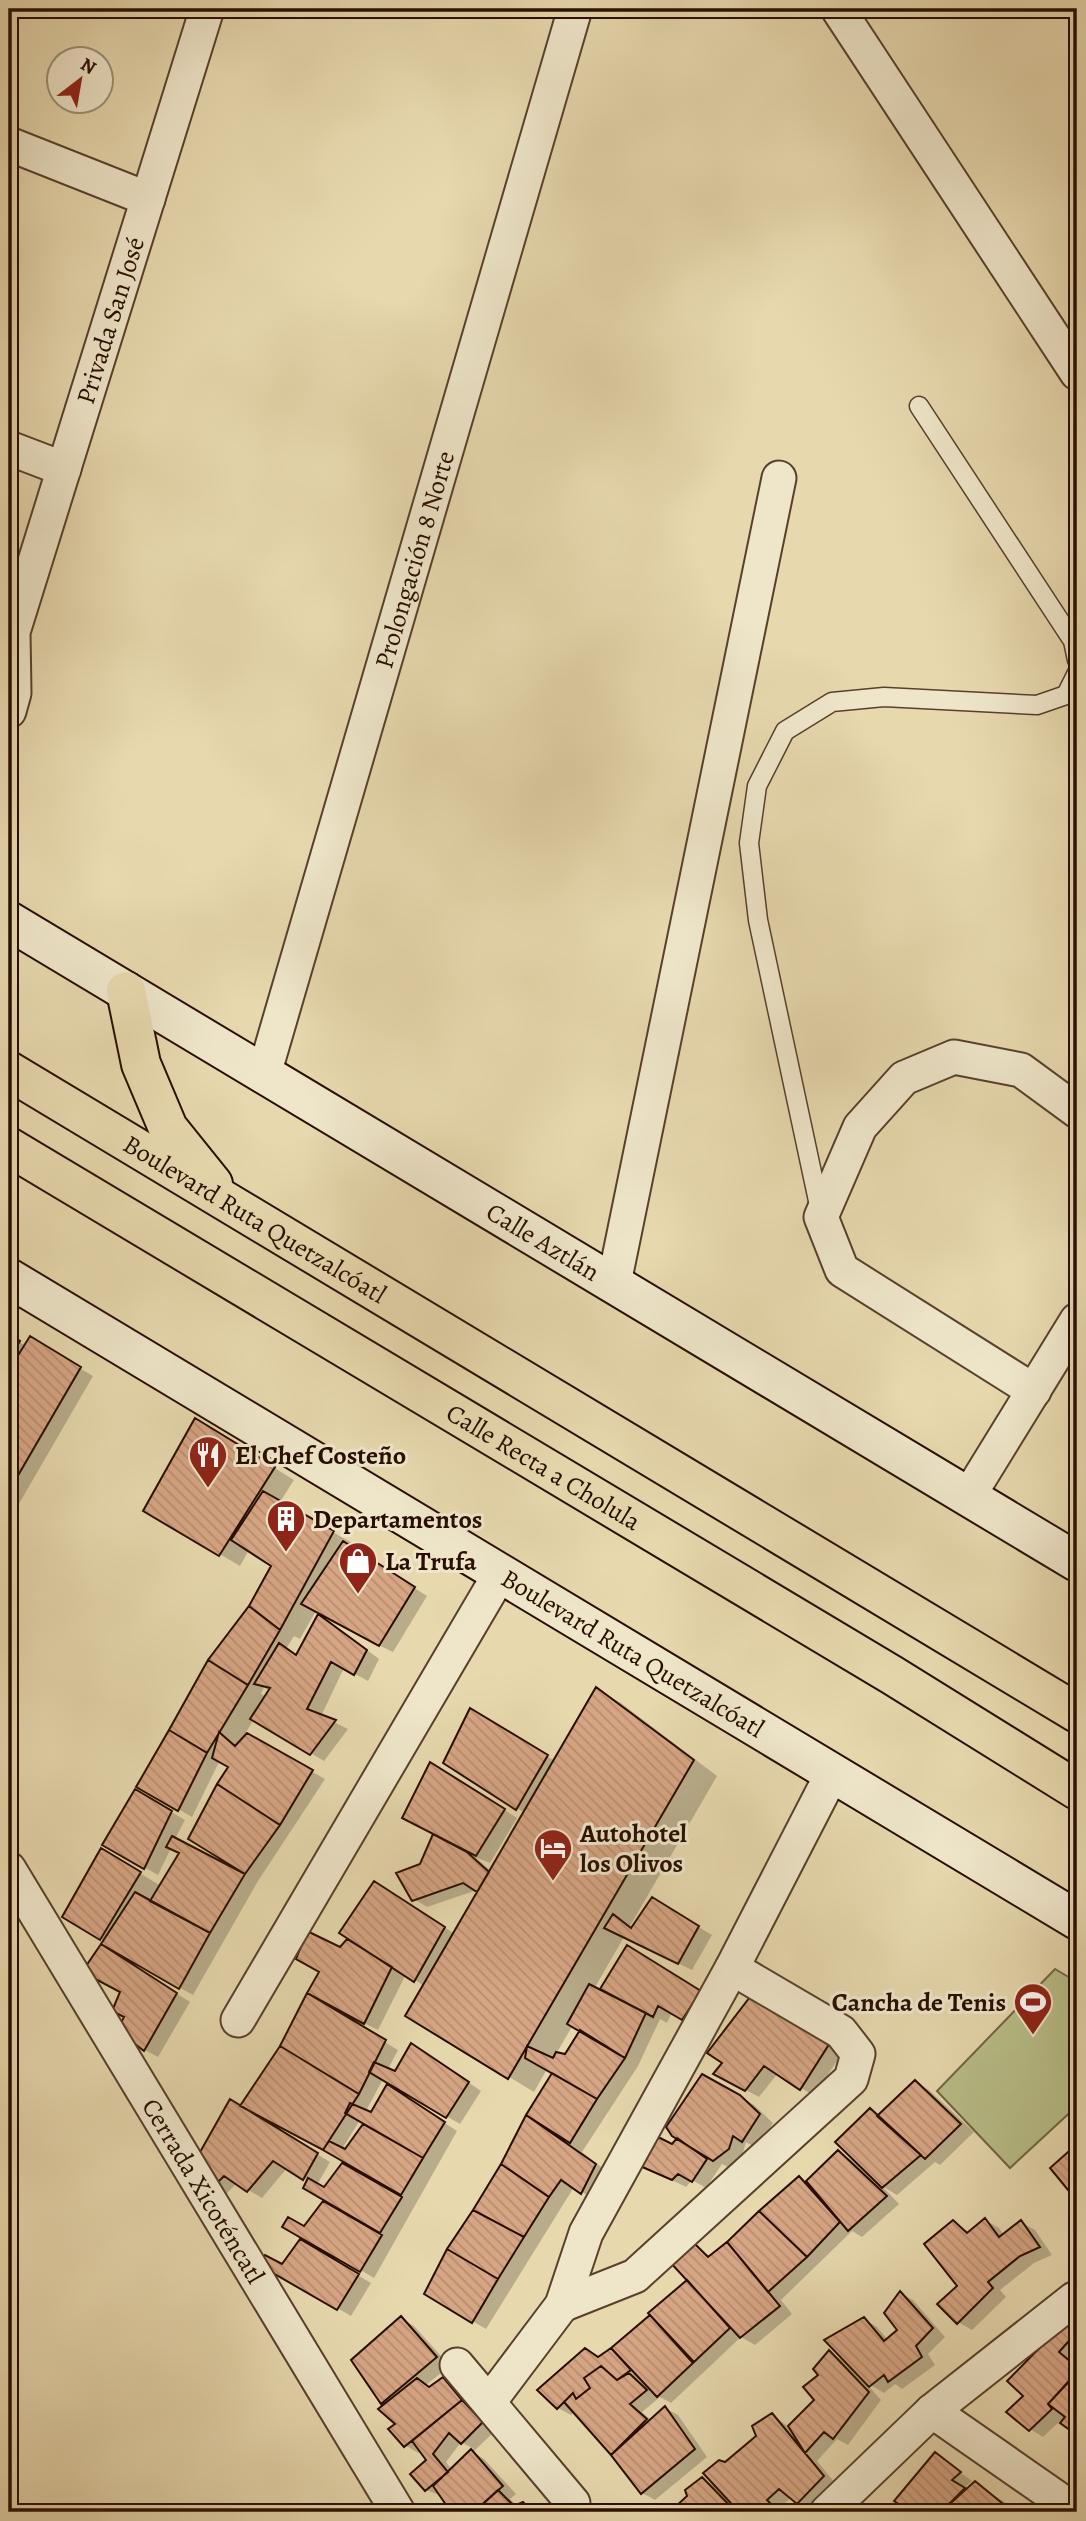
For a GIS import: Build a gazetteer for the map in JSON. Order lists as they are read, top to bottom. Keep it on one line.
{"streets":{"main road":["Boulevard Ruta Quetzalcóatl","Calle Aztlán","Calle Recta a Cholula"],"street":["Privada San José","Prolongación 8 Norte","Cerrada Xicoténcatl"]},"crossings":[["Prolongación 8 Norte","Calle Aztlán"]],"places":{"restaurant":["El Chef Costeño"],"building":["Departamentos"],"shop":["La Trufa"],"hotel":["Autohotel los Olivos"],"sports":["Cancha de Tenis"]},"north":"top right"}
